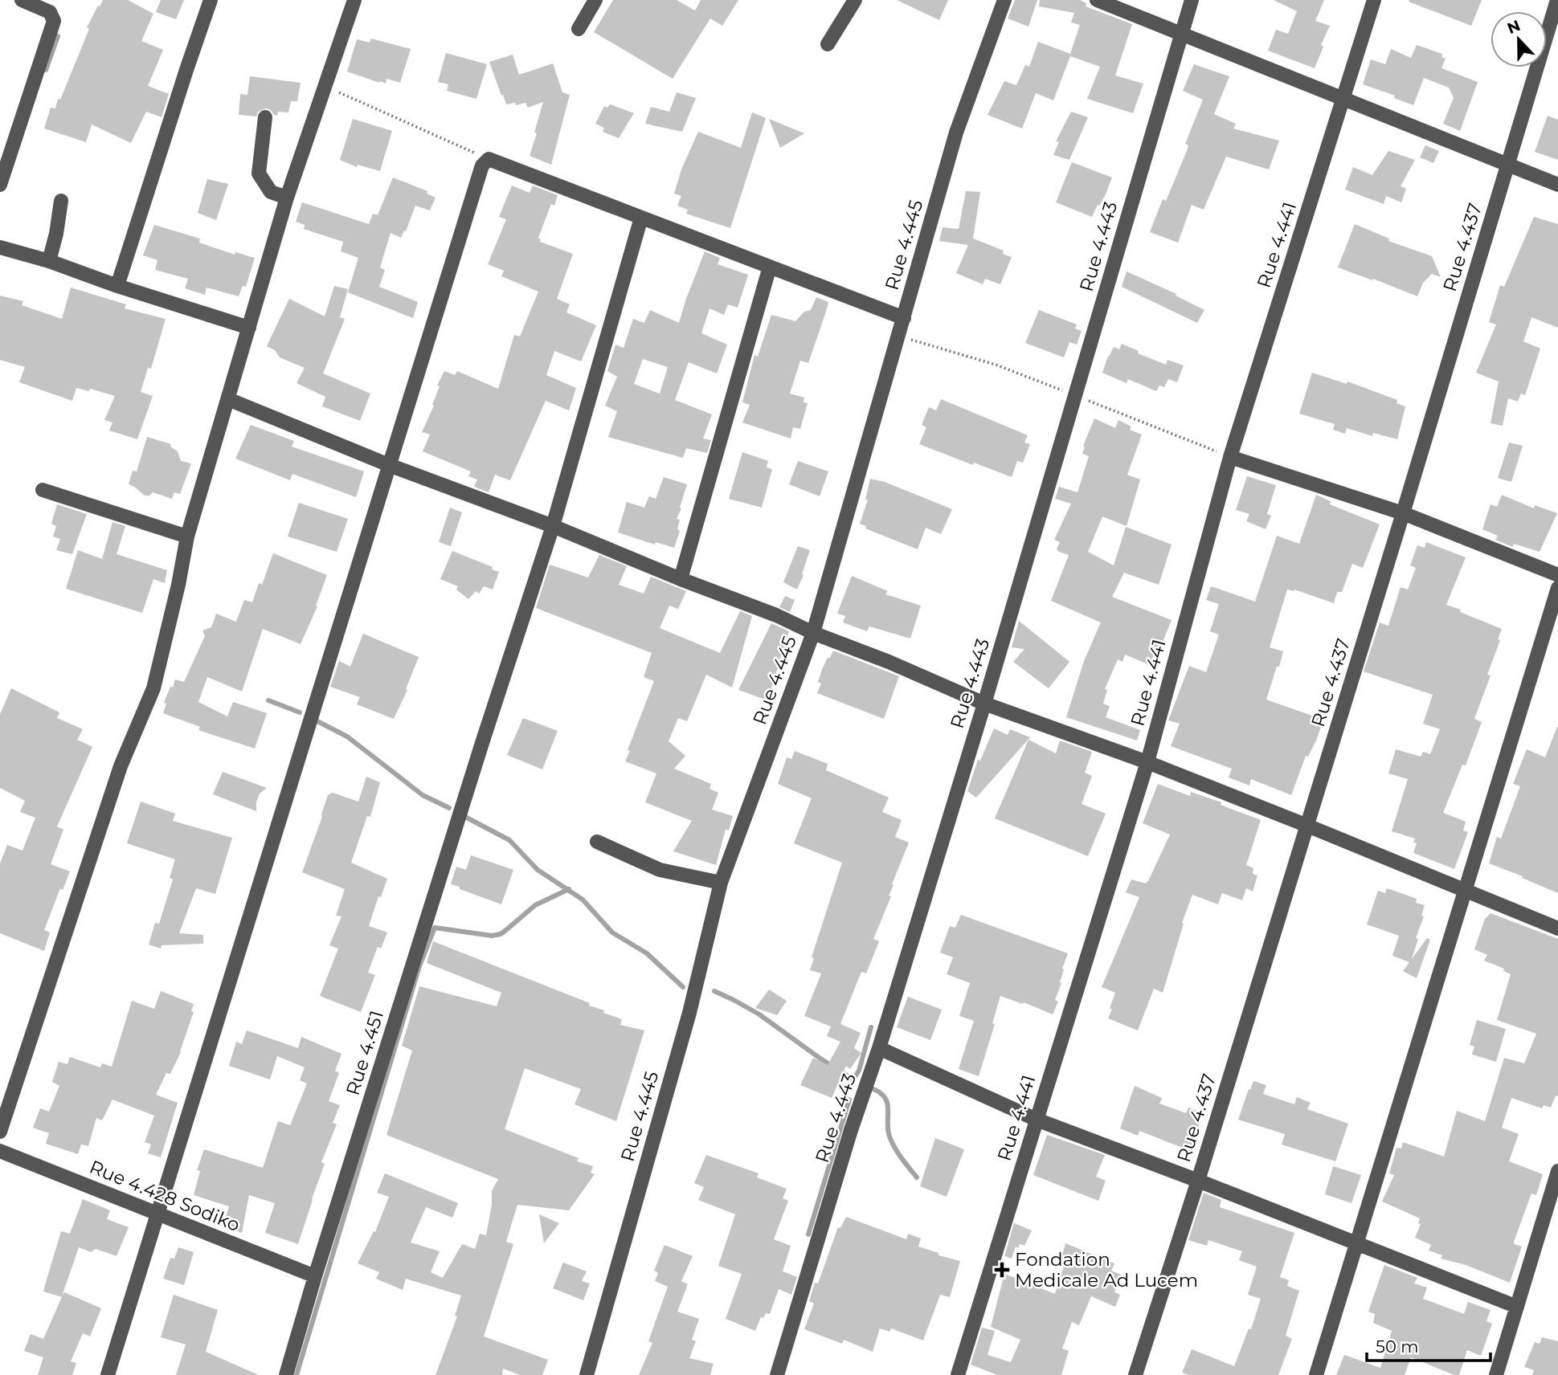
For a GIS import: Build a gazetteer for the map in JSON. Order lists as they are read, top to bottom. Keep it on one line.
{"streets":{"street":["Rue 4.445","Rue 4.441","Rue 4.443","Rue 4.437","Rue 4.451","Rue 4.428 Sodiko"]},"crossings":[["Rue 4.451","Rue 4.428 Sodiko"]],"places":{"health":["Fondation Medicale Ad Lucem"]},"scale_bar":"50 m","north":"top"}
